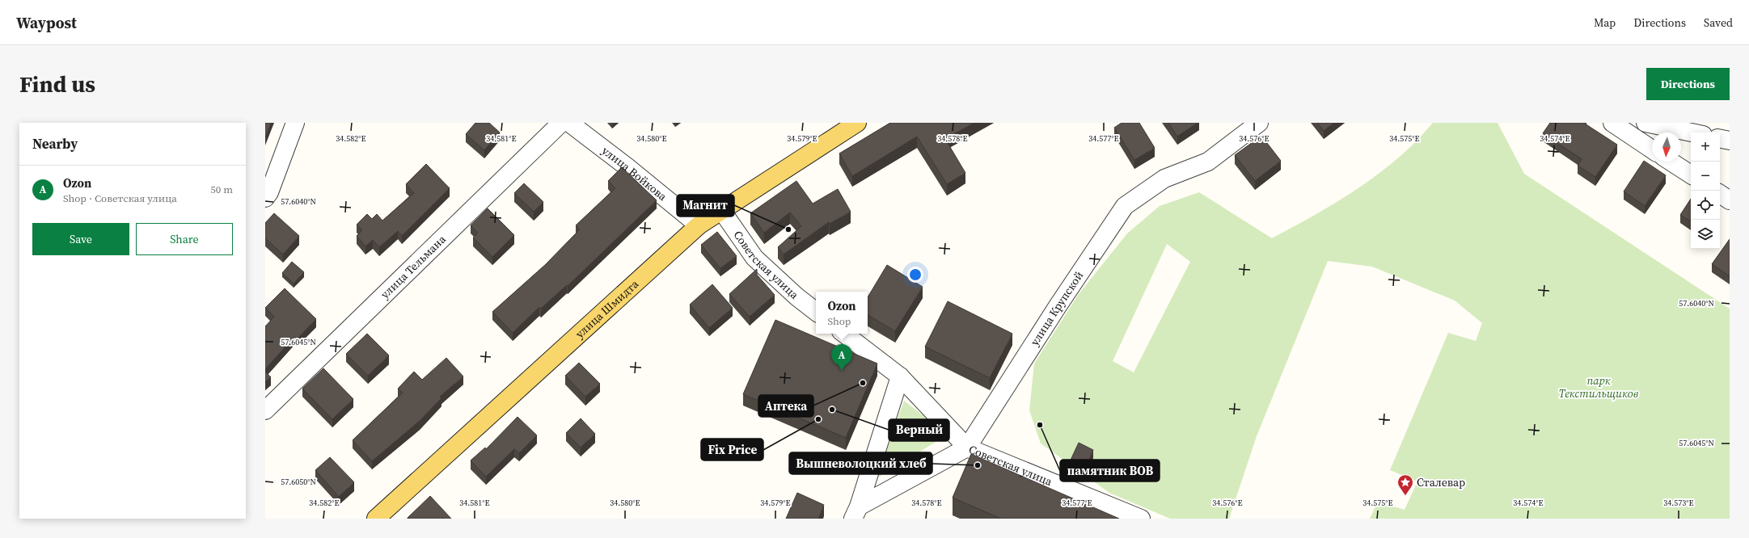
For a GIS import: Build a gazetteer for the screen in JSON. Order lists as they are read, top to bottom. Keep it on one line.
{"streets":{"main road":["улица Шмидта"],"street":["улица Войкова","Советская улица","улица Тельмана","улица Крупской"]},"crossings":[["улица Войкова","улица Шмидта"],["Советская улица","улица Шмидта"],["Советская улица","улица Крупской"]],"parks":["парк Текстильщиков"],"places":{"other":["Магнит","Аптека","Верный","Fix Price","памятник ВОВ","Вышневолоцкий хлеб"],"place":["Сталевар"]},"north":"bottom","page":{"header":"Waypost","nav":["Map","Directions","Saved"],"buttons":["Directions",["Save","Share"]],"title":"Find us","heading":"Nearby","map_buttons":["+","−"],"list":[{"mark":"A","name":"Ozon","note":"Shop · Советская улица","value":"50 m"}],"popup":["Ozon","Shop"],"pins":"A"},"coordinates":["34.582°E","34.581°E","34.580°E","34.579°E","34.578°E","34.577°E","34.576°E","34.575°E","34.574°E","57.6040°N","57.6045°N","57.6050°N","34.573°E"]}
